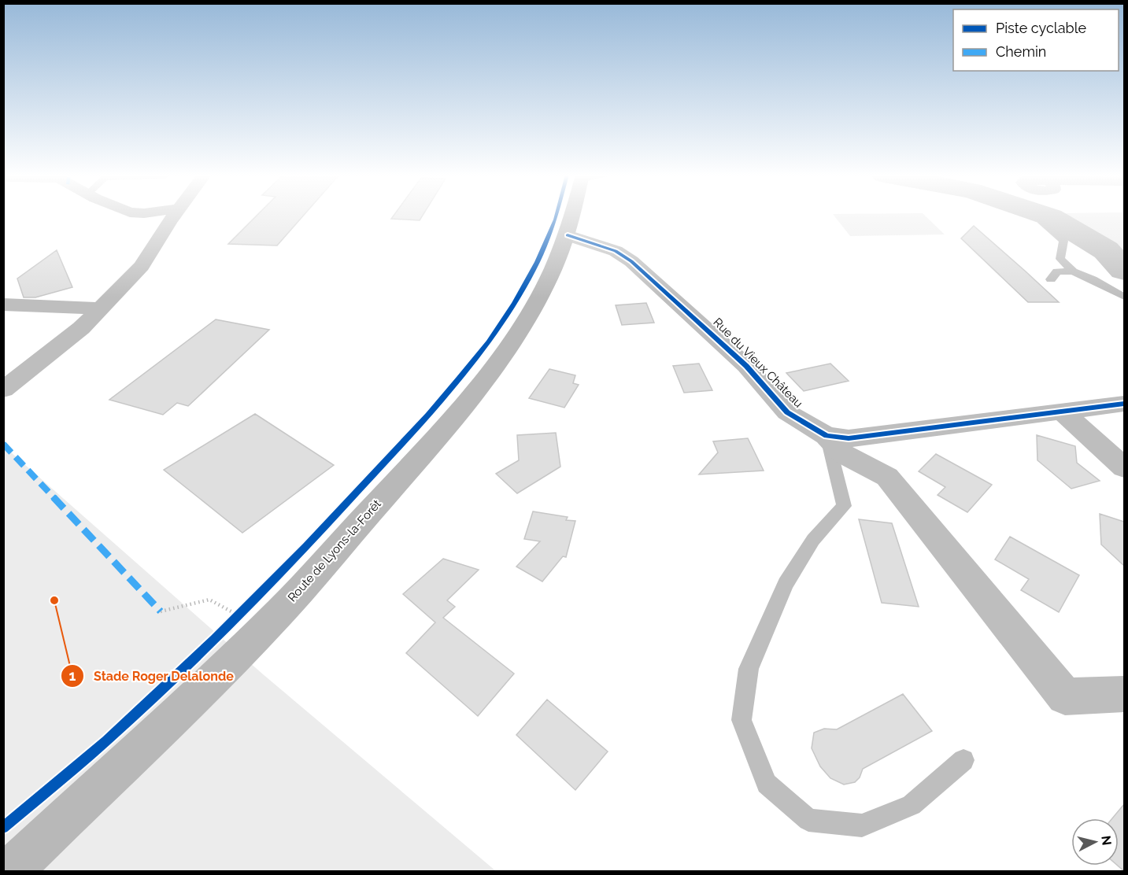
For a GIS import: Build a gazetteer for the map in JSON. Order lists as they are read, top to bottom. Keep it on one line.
{"streets":{"main road":["Route de Lyons-la-Forêt"],"street":["Rue du Vieux Château"]},"crossings":[["Rue du Vieux Château","Route de Lyons-la-Forêt"]],"places":["Stade Roger Delalonde"],"legend":["Piste cyclable","Chemin"],"north":"right"}
